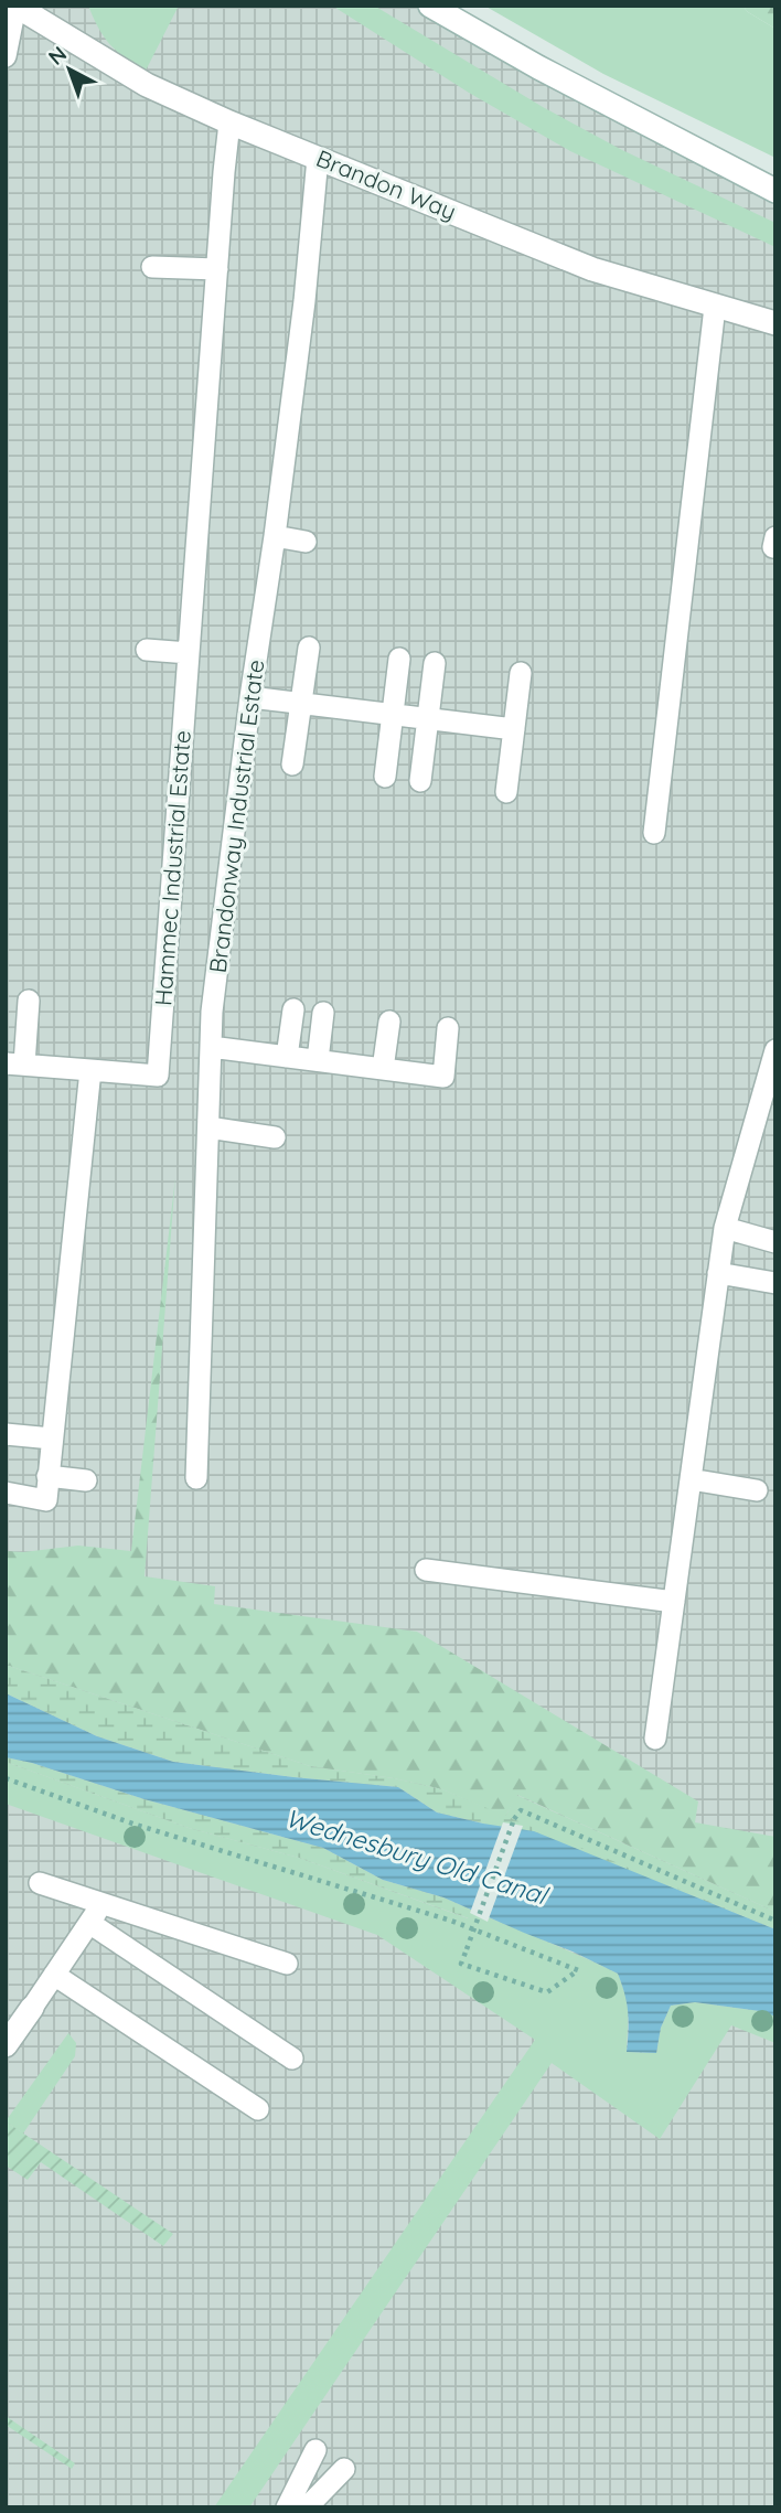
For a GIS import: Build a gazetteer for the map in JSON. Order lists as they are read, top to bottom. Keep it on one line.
{"streets":{"street":["Brandon Way"],"lane":["Brandonway Industrial Estate","Hammec Industrial Estate"]},"crossings":[["Brandon Way","Brandonway Industrial Estate"],["Brandon Way","Hammec Industrial Estate"]],"water":["Wednesbury Old Canal"],"north":"top left"}
